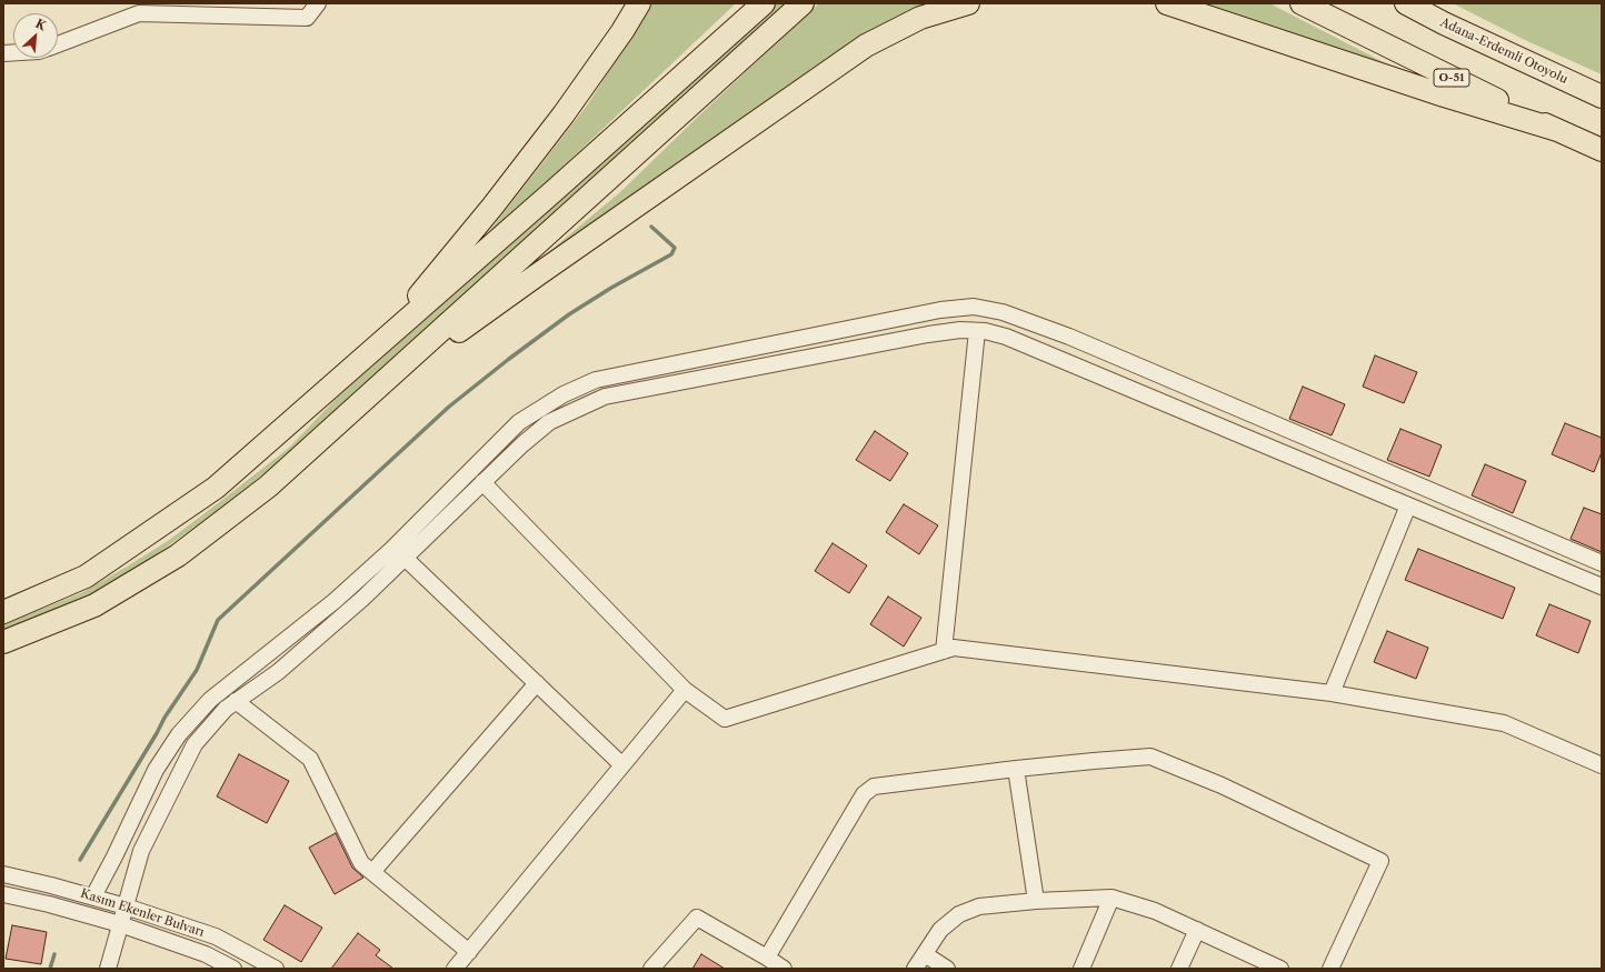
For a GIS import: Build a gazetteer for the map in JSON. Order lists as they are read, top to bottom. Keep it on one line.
{"streets":{"highway":["Adana-Erdemli Otoyolu","O-51"],"street":["Kasım Ekenler Bulvarı"]},"north":"top right"}
